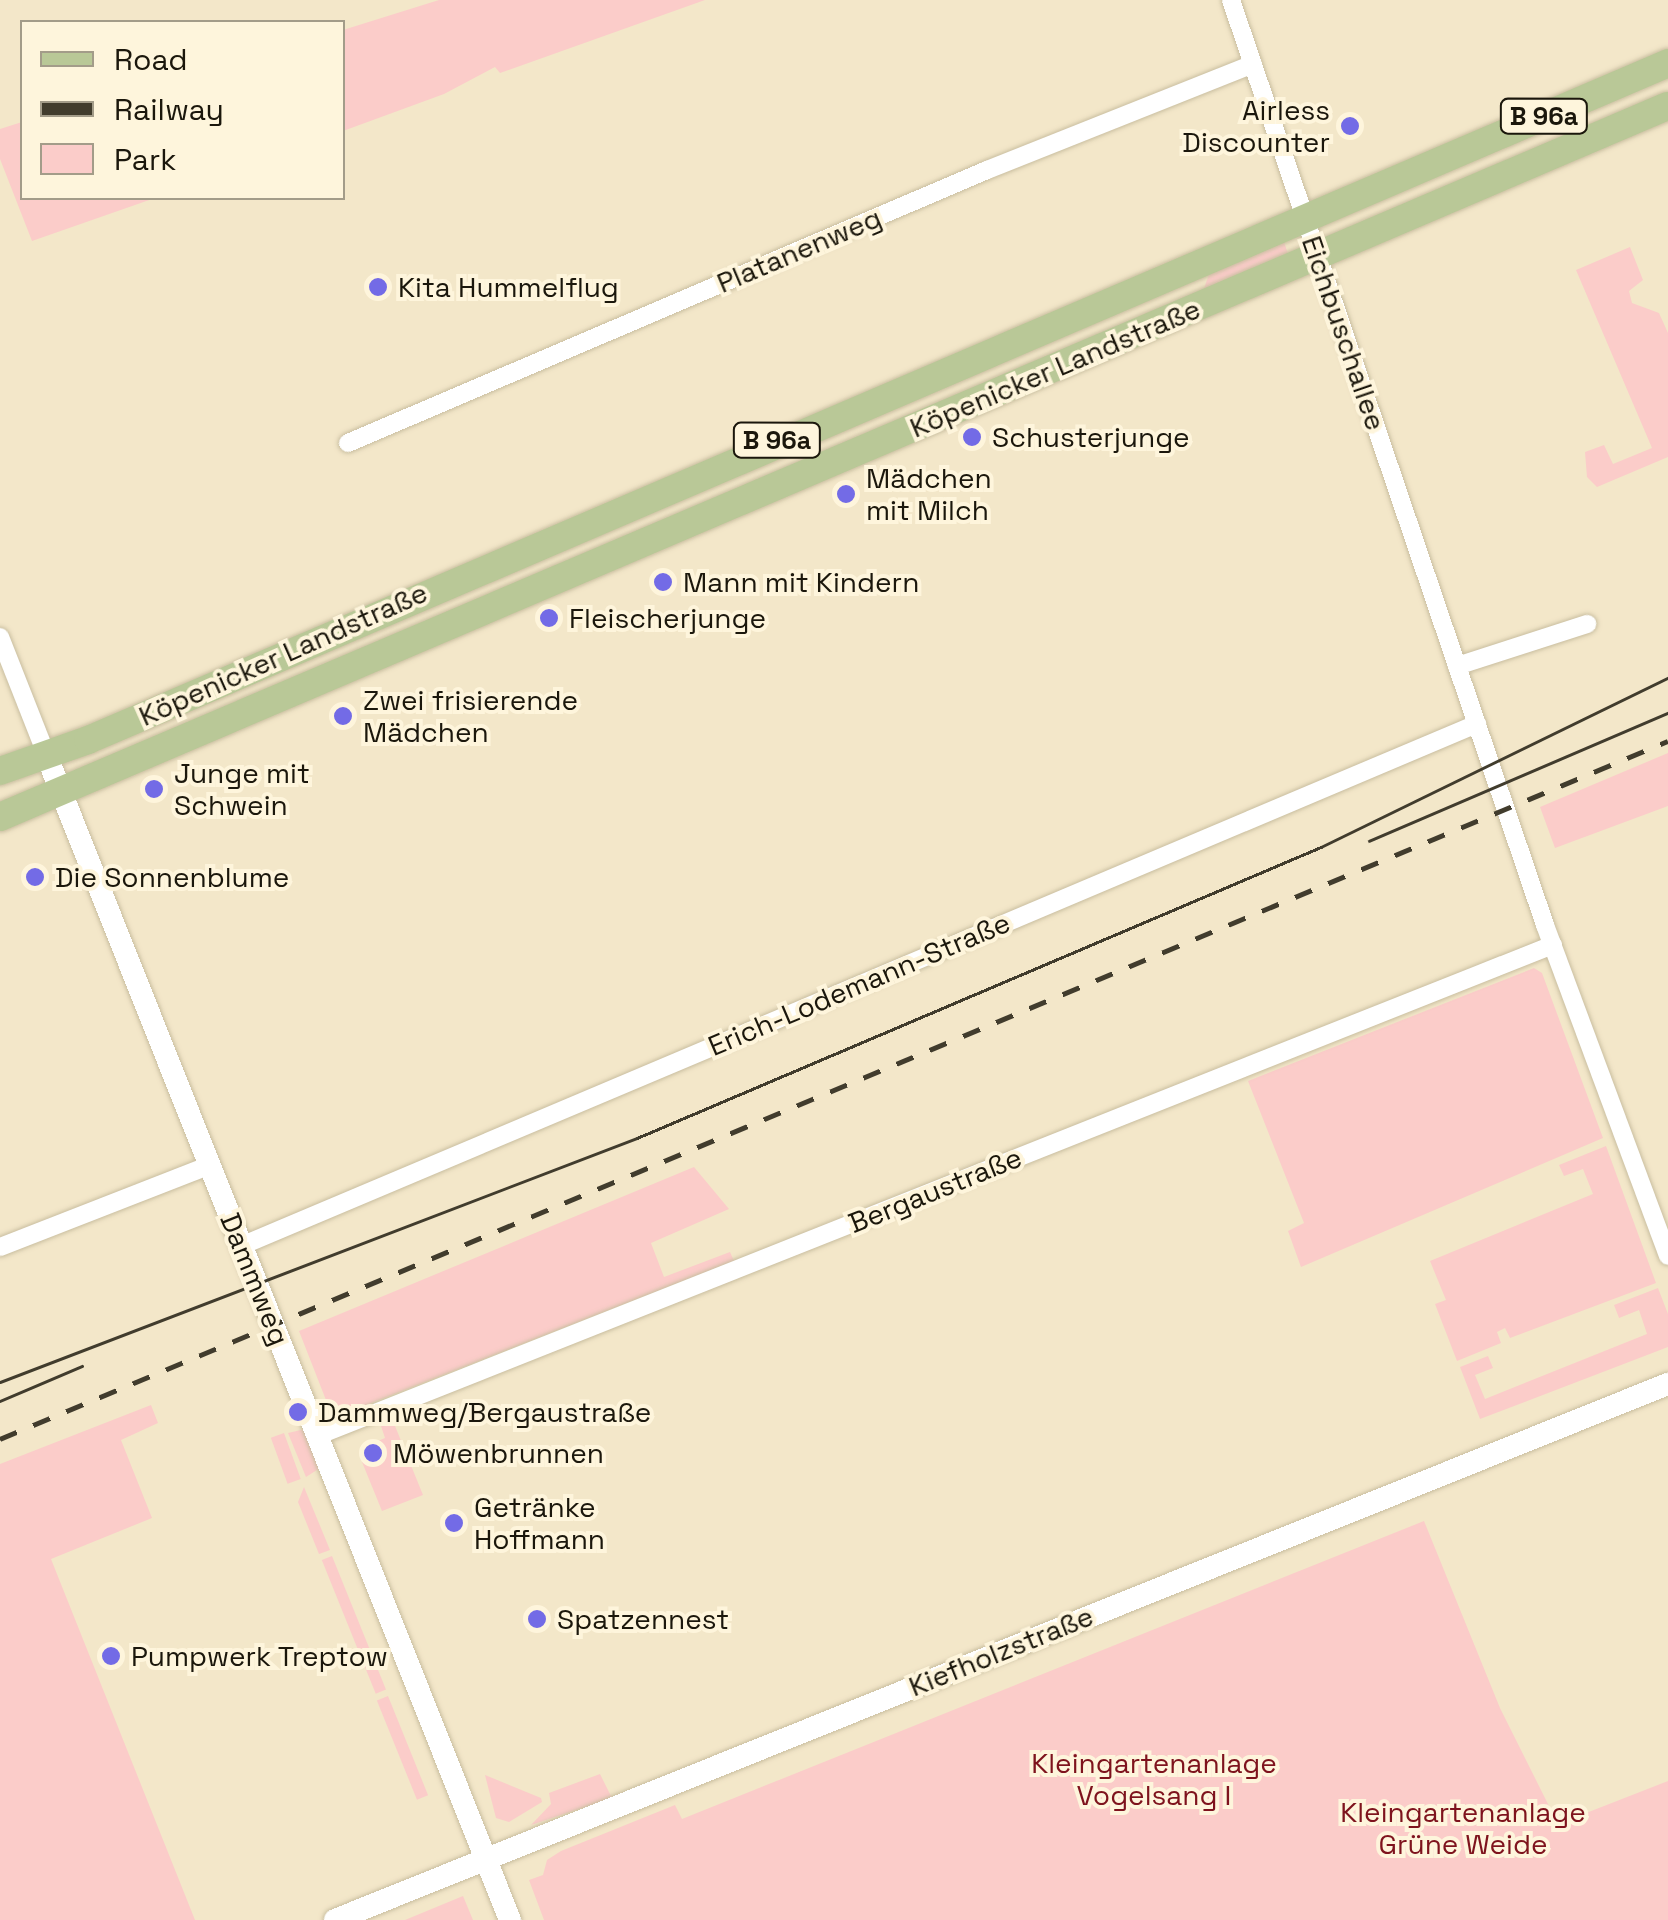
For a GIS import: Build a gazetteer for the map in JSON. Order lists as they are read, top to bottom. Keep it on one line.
{"streets":{"main road":["B 96a","Köpenicker Landstraße"],"street":["Platanenweg","Eichbuschallee","Erich-Lodemann-Straße","Bergaustraße","Dammweg","Kiefholzstraße"]},"crossings":[["Platanenweg","Eichbuschallee"],["Eichbuschallee","Köpenicker Landstraße"],["Eichbuschallee","Erich-Lodemann-Straße"],["Eichbuschallee","Bergaustraße"],["Köpenicker Landstraße","Dammweg"],["Erich-Lodemann-Straße","Dammweg"],["Bergaustraße","Dammweg"],["Dammweg","Kiefholzstraße"]],"parks":["Kleingartenanlage Vogelsang I","Kleingartenanlage Grüne Weide"],"places":["Airless Discounter","Kita Hummelflug","Schusterjunge","Mädchen mit Milch","Mann mit Kindern","Fleischerjunge","Zwei frisierende Mädchen","Junge mit Schwein","Die Sonnenblume","Dammweg/Bergaustraße","Möwenbrunnen","Getränke Hoffmann","Spatzennest","Pumpwerk Treptow"],"legend":["Road","Railway","Park"]}
